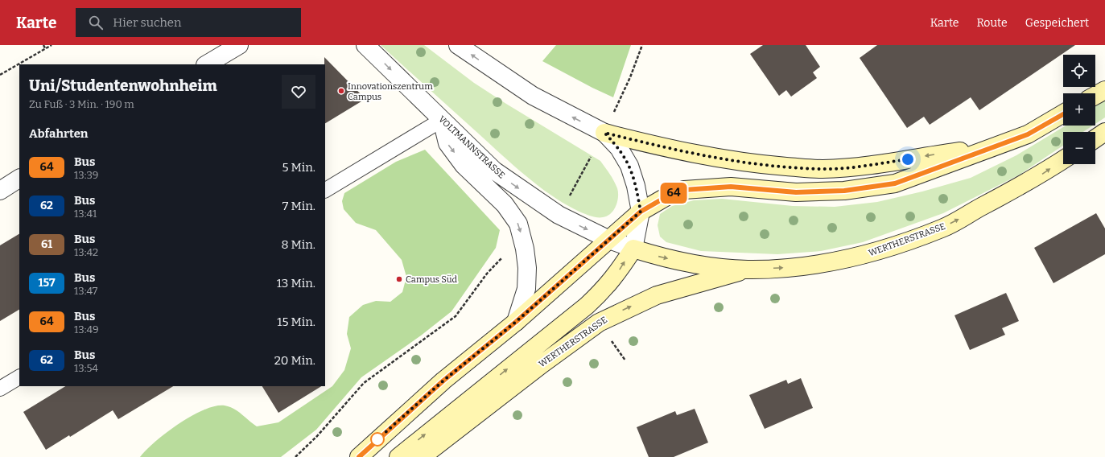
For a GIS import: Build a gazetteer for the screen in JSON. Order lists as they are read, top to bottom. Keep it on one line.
{"streets":{"main road":["WERTHERSTRASSE"],"street":["VOLTMANNSTRASSE"]},"crossings":[["VOLTMANNSTRASSE","WERTHERSTRASSE"]],"one_way":["WERTHERSTRASSE"],"places":["Innovationszentrum Campus","Campus Süd"],"lines":["bus line 64"],"page":{"header":"Karte","search":"Hier suchen","nav":["Karte","Route","Gespeichert"],"on_map":"64","map_buttons":["+","−"],"heading":[["Uni/Studentenwohnheim","Zu Fuß · 3 Min. · 190 m"],"Abfahrten"],"list":[{"mark":"64","name":"Bus","note":"13:39","value":"5 Min."},{"mark":"62","name":"Bus","note":"13:41","value":"7 Min."},{"mark":"61","name":"Bus","note":"13:42","value":"8 Min."},{"mark":"157","name":"Bus","note":"13:47","value":"13 Min."},{"mark":"64","name":"Bus","note":"13:49","value":"15 Min."},{"mark":"62","name":"Bus","note":"13:54","value":"20 Min."}]}}
